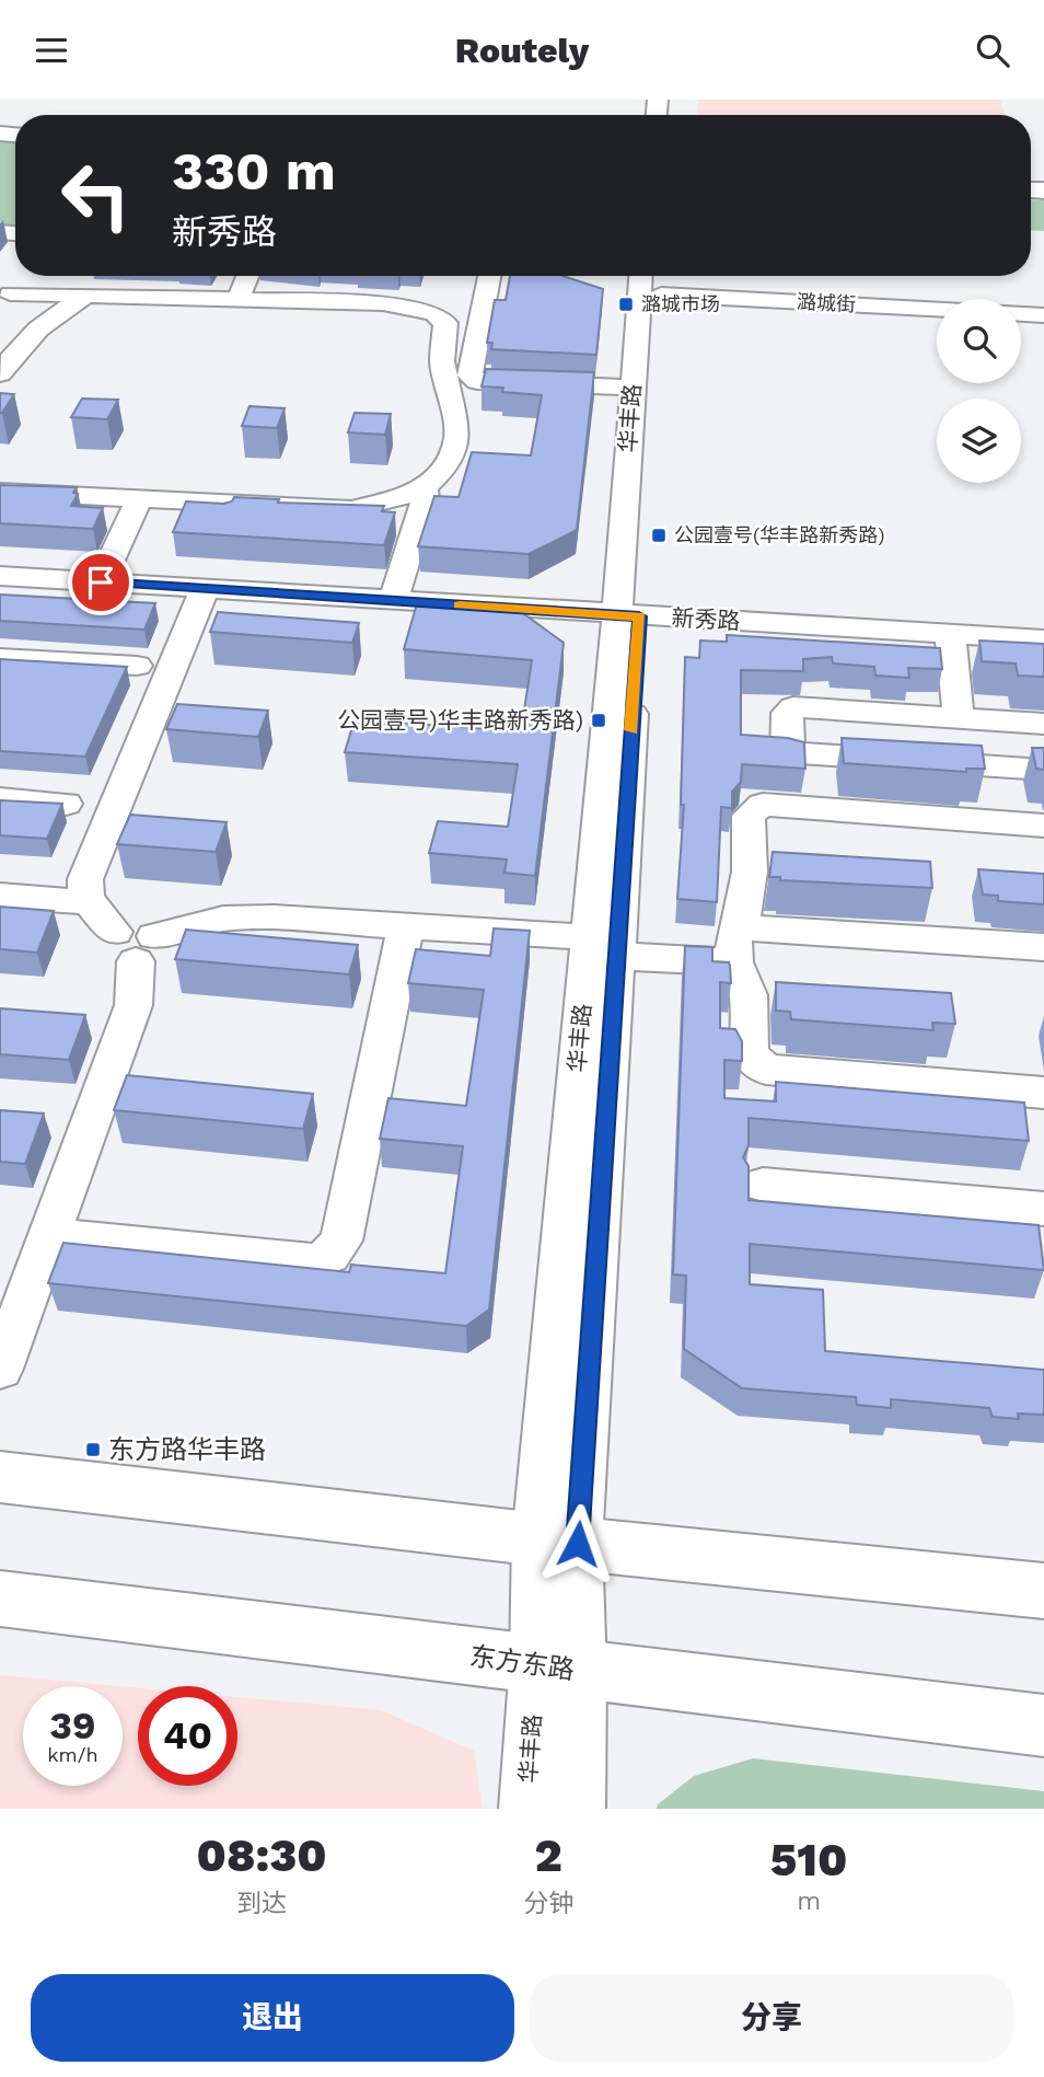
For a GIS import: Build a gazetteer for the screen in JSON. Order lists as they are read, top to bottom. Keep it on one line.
{"streets":{"main road":["东方东路"],"street":["潞城街","华丰路","新秀路"]},"crossings":[["潞城街","华丰路"],["华丰路","新秀路"],["华丰路","东方东路"]],"places":{"transit":["潞城市场","公园壹号(华丰路新秀路)","公园壹号)华丰路新秀路)","东方路华丰路"]},"page":{"header":"Routely","turn":["330 m","新秀路"],"speed":"39 km/h","limit":"40","eta":["08:30","到达","2","分钟","510","m"],"buttons":["退出","分享"]}}
